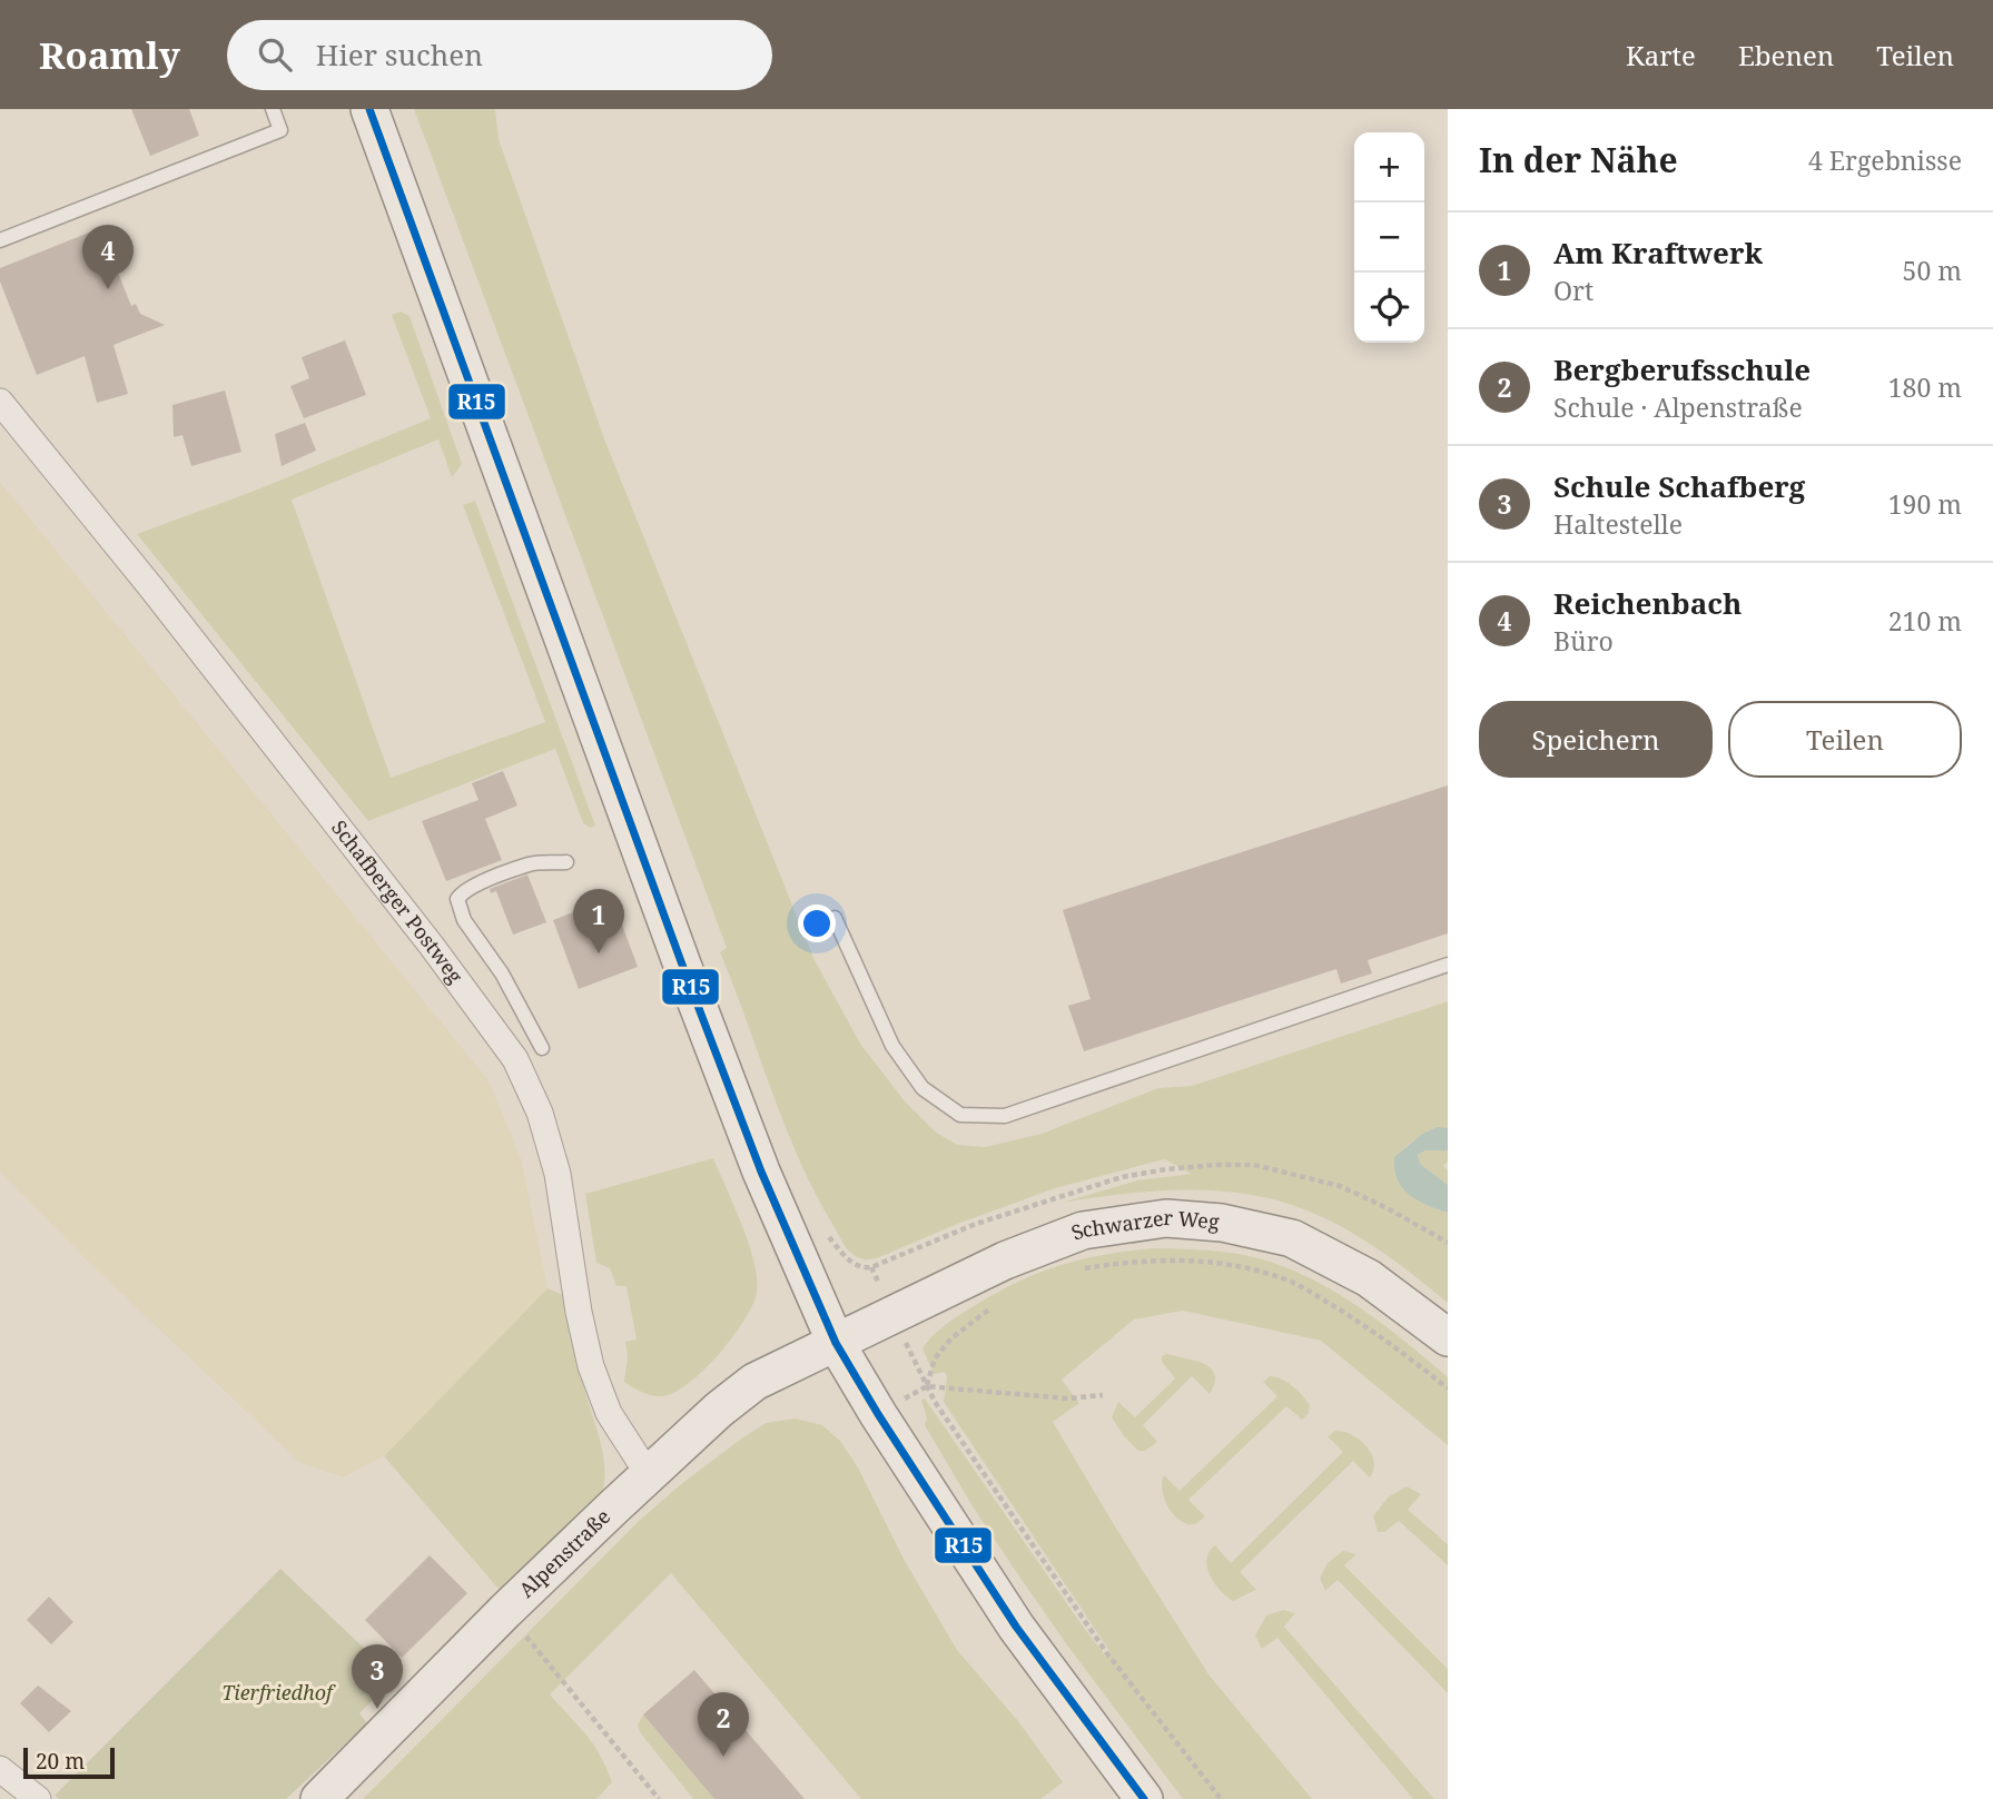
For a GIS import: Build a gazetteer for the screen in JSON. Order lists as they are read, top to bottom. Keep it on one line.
{"streets":{"main road":["Schwarzer Weg","Alpenstraße"],"street":["Schafberger Postweg"]},"crossings":[["Schafberger Postweg","Alpenstraße"],["Schwarzer Weg","Alpenstraße"]],"parks":["Tierfriedhof"],"lines":["transit line R15"],"scale_bar":"20 m","page":{"header":"Roamly","search":"Hier suchen","nav":["Karte","Ebenen","Teilen"],"heading":["In der Nähe","4 Ergebnisse"],"map_buttons":["+","−"],"list":[{"mark":"1","name":"Am Kraftwerk","note":"Ort","value":"50 m"},{"mark":"2","name":"Bergberufsschule","note":"Schule · Alpenstraße","value":"180 m"},{"mark":"3","name":"Schule Schafberg","note":"Haltestelle","value":"190 m"},{"mark":"4","name":"Reichenbach","note":"Büro","value":"210 m"}],"pins":["4","1","3","2"],"buttons":["Speichern","Teilen"],"scale":"20 m"}}
